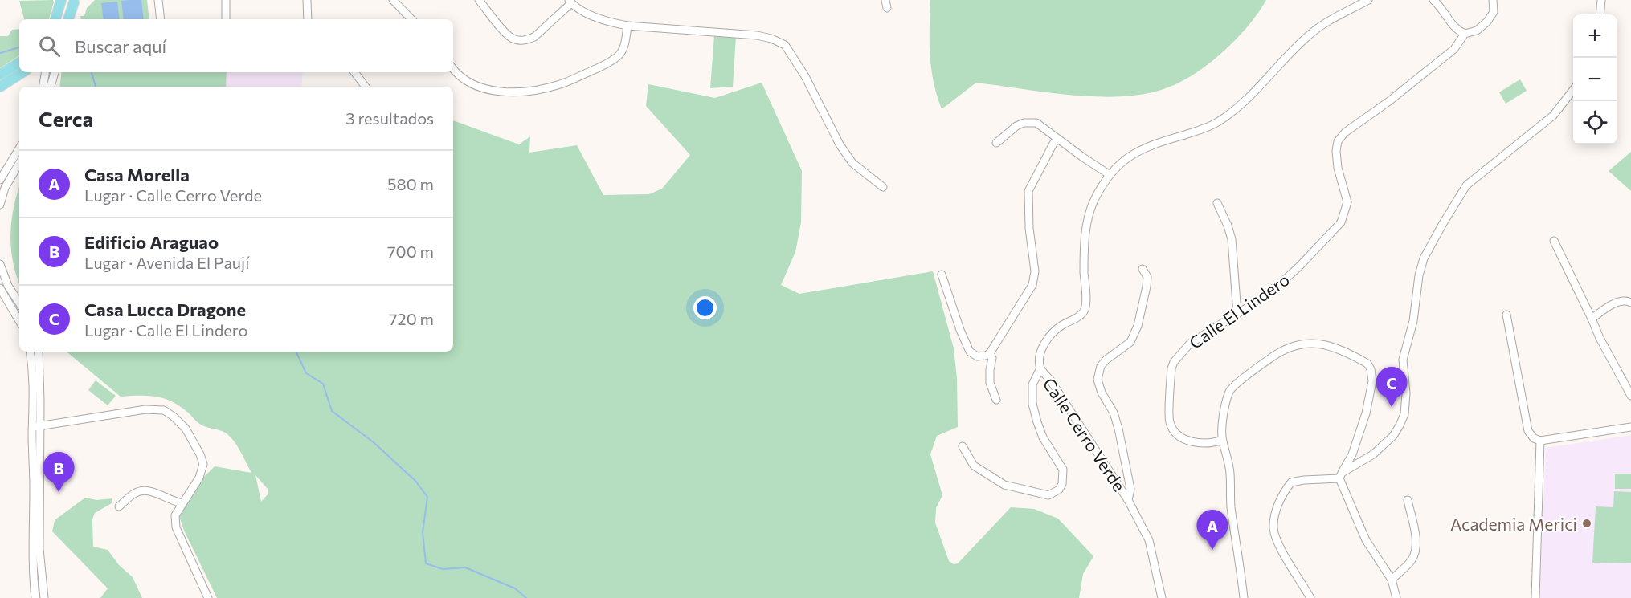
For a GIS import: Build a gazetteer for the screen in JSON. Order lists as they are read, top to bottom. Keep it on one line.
{"streets":{"street":["Calle El Lindero","Calle Cerro Verde"]},"places":["Academia Merici"],"page":{"map_buttons":["+","−"],"search":"Buscar aquí","heading":["Cerca","3 resultados"],"list":[{"mark":"A","name":"Casa Morella","note":"Lugar · Calle Cerro Verde","value":"580 m"},{"mark":"B","name":"Edificio Araguao","note":"Lugar · Avenida El Paují","value":"700 m"},{"mark":"C","name":"Casa Lucca Dragone","note":"Lugar · Calle El Lindero","value":"720 m"}],"pins":["C","B","A"]}}
